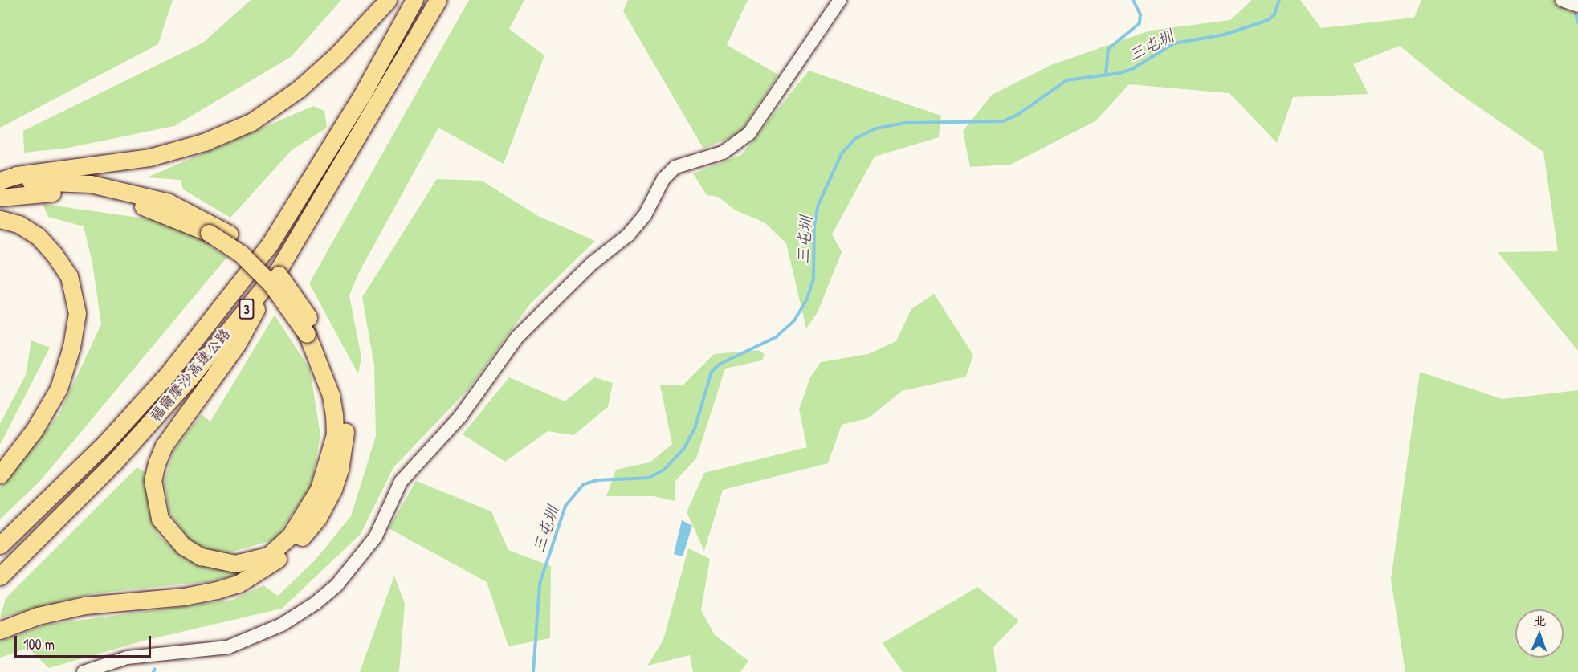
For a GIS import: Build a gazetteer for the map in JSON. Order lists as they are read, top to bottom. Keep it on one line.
{"streets":{"highway":["3","福爾摩沙高速公路"]},"water":["三屯圳"],"scale_bar":"100 m","north":"top"}
